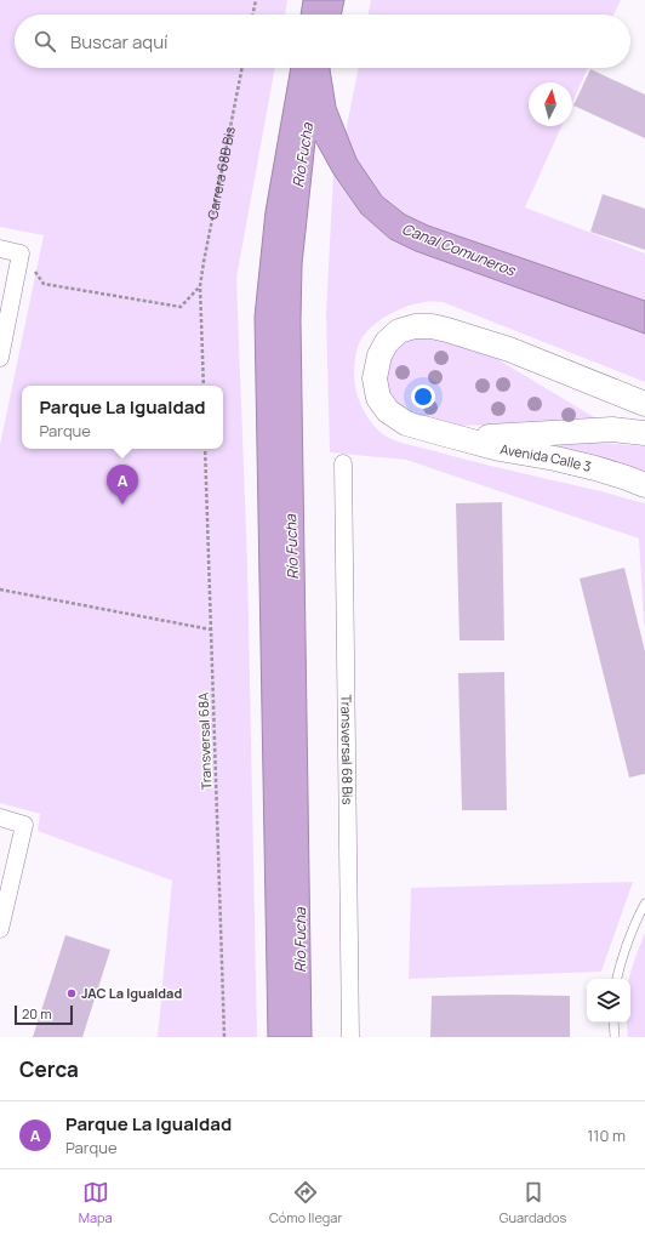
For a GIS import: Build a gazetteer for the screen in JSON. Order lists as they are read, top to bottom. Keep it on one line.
{"streets":{"main road":["Avenida Calle 3"],"street":["Transversal 68 Bis"],"path":["Carrera 68B Bis","Transversal 68A"]},"water":["Río Fucha","Canal Comuneros"],"places":["JAC La Igualdad"],"scale_bar":"20 m","north":"top","page":{"search":"Buscar aquí","popup":["Parque La Igualdad","Parque"],"pins":"A","scale":"20 m","heading":"Cerca","list":[{"mark":"A","name":"Parque La Igualdad","note":"Parque","value":"110 m"}],"nav":["Mapa","Cómo llegar","Guardados"]}}
